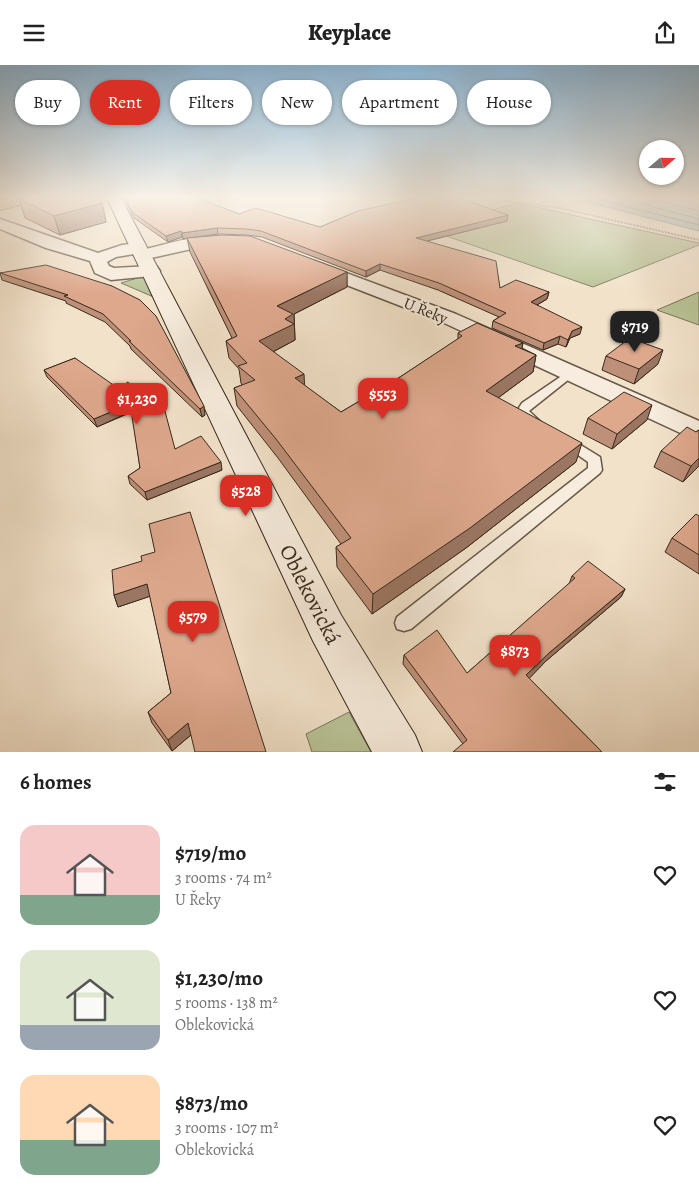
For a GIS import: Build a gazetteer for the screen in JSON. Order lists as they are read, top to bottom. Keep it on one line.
{"streets":{"street":["U Řeky","Oblekovická"]},"north":"right","page":{"header":"Keyplace","chip":["Buy","Rent","Filters","New","Apartment","House"],"price":["$719","$553","$1,230","$528","$579","$873"],"heading":"6 homes","list":[{"name":"$719/mo","note":"3 rooms · 74 m² · U Řeky"},{"name":"$1,230/mo","note":"5 rooms · 138 m² · Oblekovická"},{"name":"$873/mo","note":"3 rooms · 107 m² · Oblekovická"}]}}
